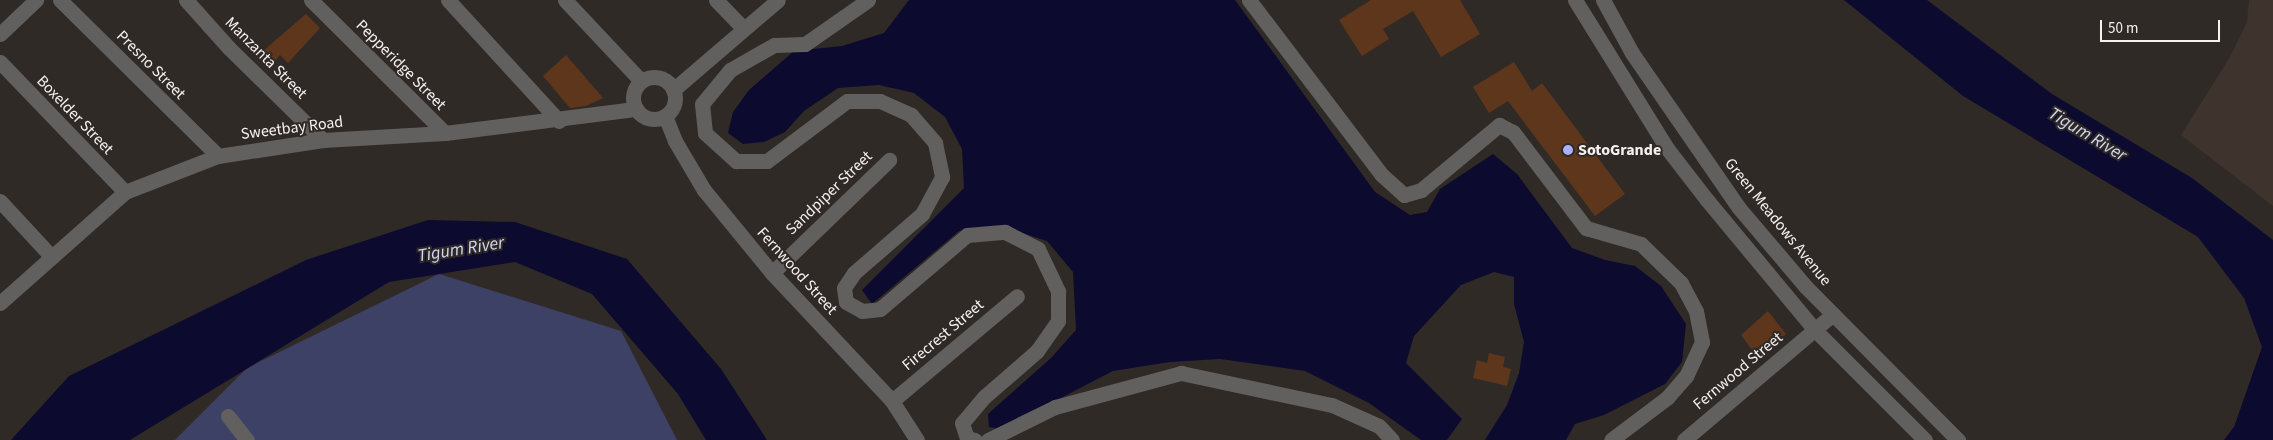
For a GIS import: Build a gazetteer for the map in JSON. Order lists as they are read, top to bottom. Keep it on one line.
{"streets":{"street":["Manzanta Street","Presno Street","Pepperidge Street","Boxelder Street","Sweetbay Road","Sandpiper Street","Green Meadows Avenue","Fernwood Street","Firecrest Street"]},"crossings":[["Manzanta Street","Sweetbay Road"],["Presno Street","Sweetbay Road"],["Pepperidge Street","Sweetbay Road"],["Boxelder Street","Sweetbay Road"],["Sweetbay Road","Fernwood Street"],["Sandpiper Street","Fernwood Street"],["Green Meadows Avenue","Fernwood Street"],["Fernwood Street","Firecrest Street"]],"water":["Tigum River"],"places":["SotoGrande"],"scale_bar":"50 m"}
